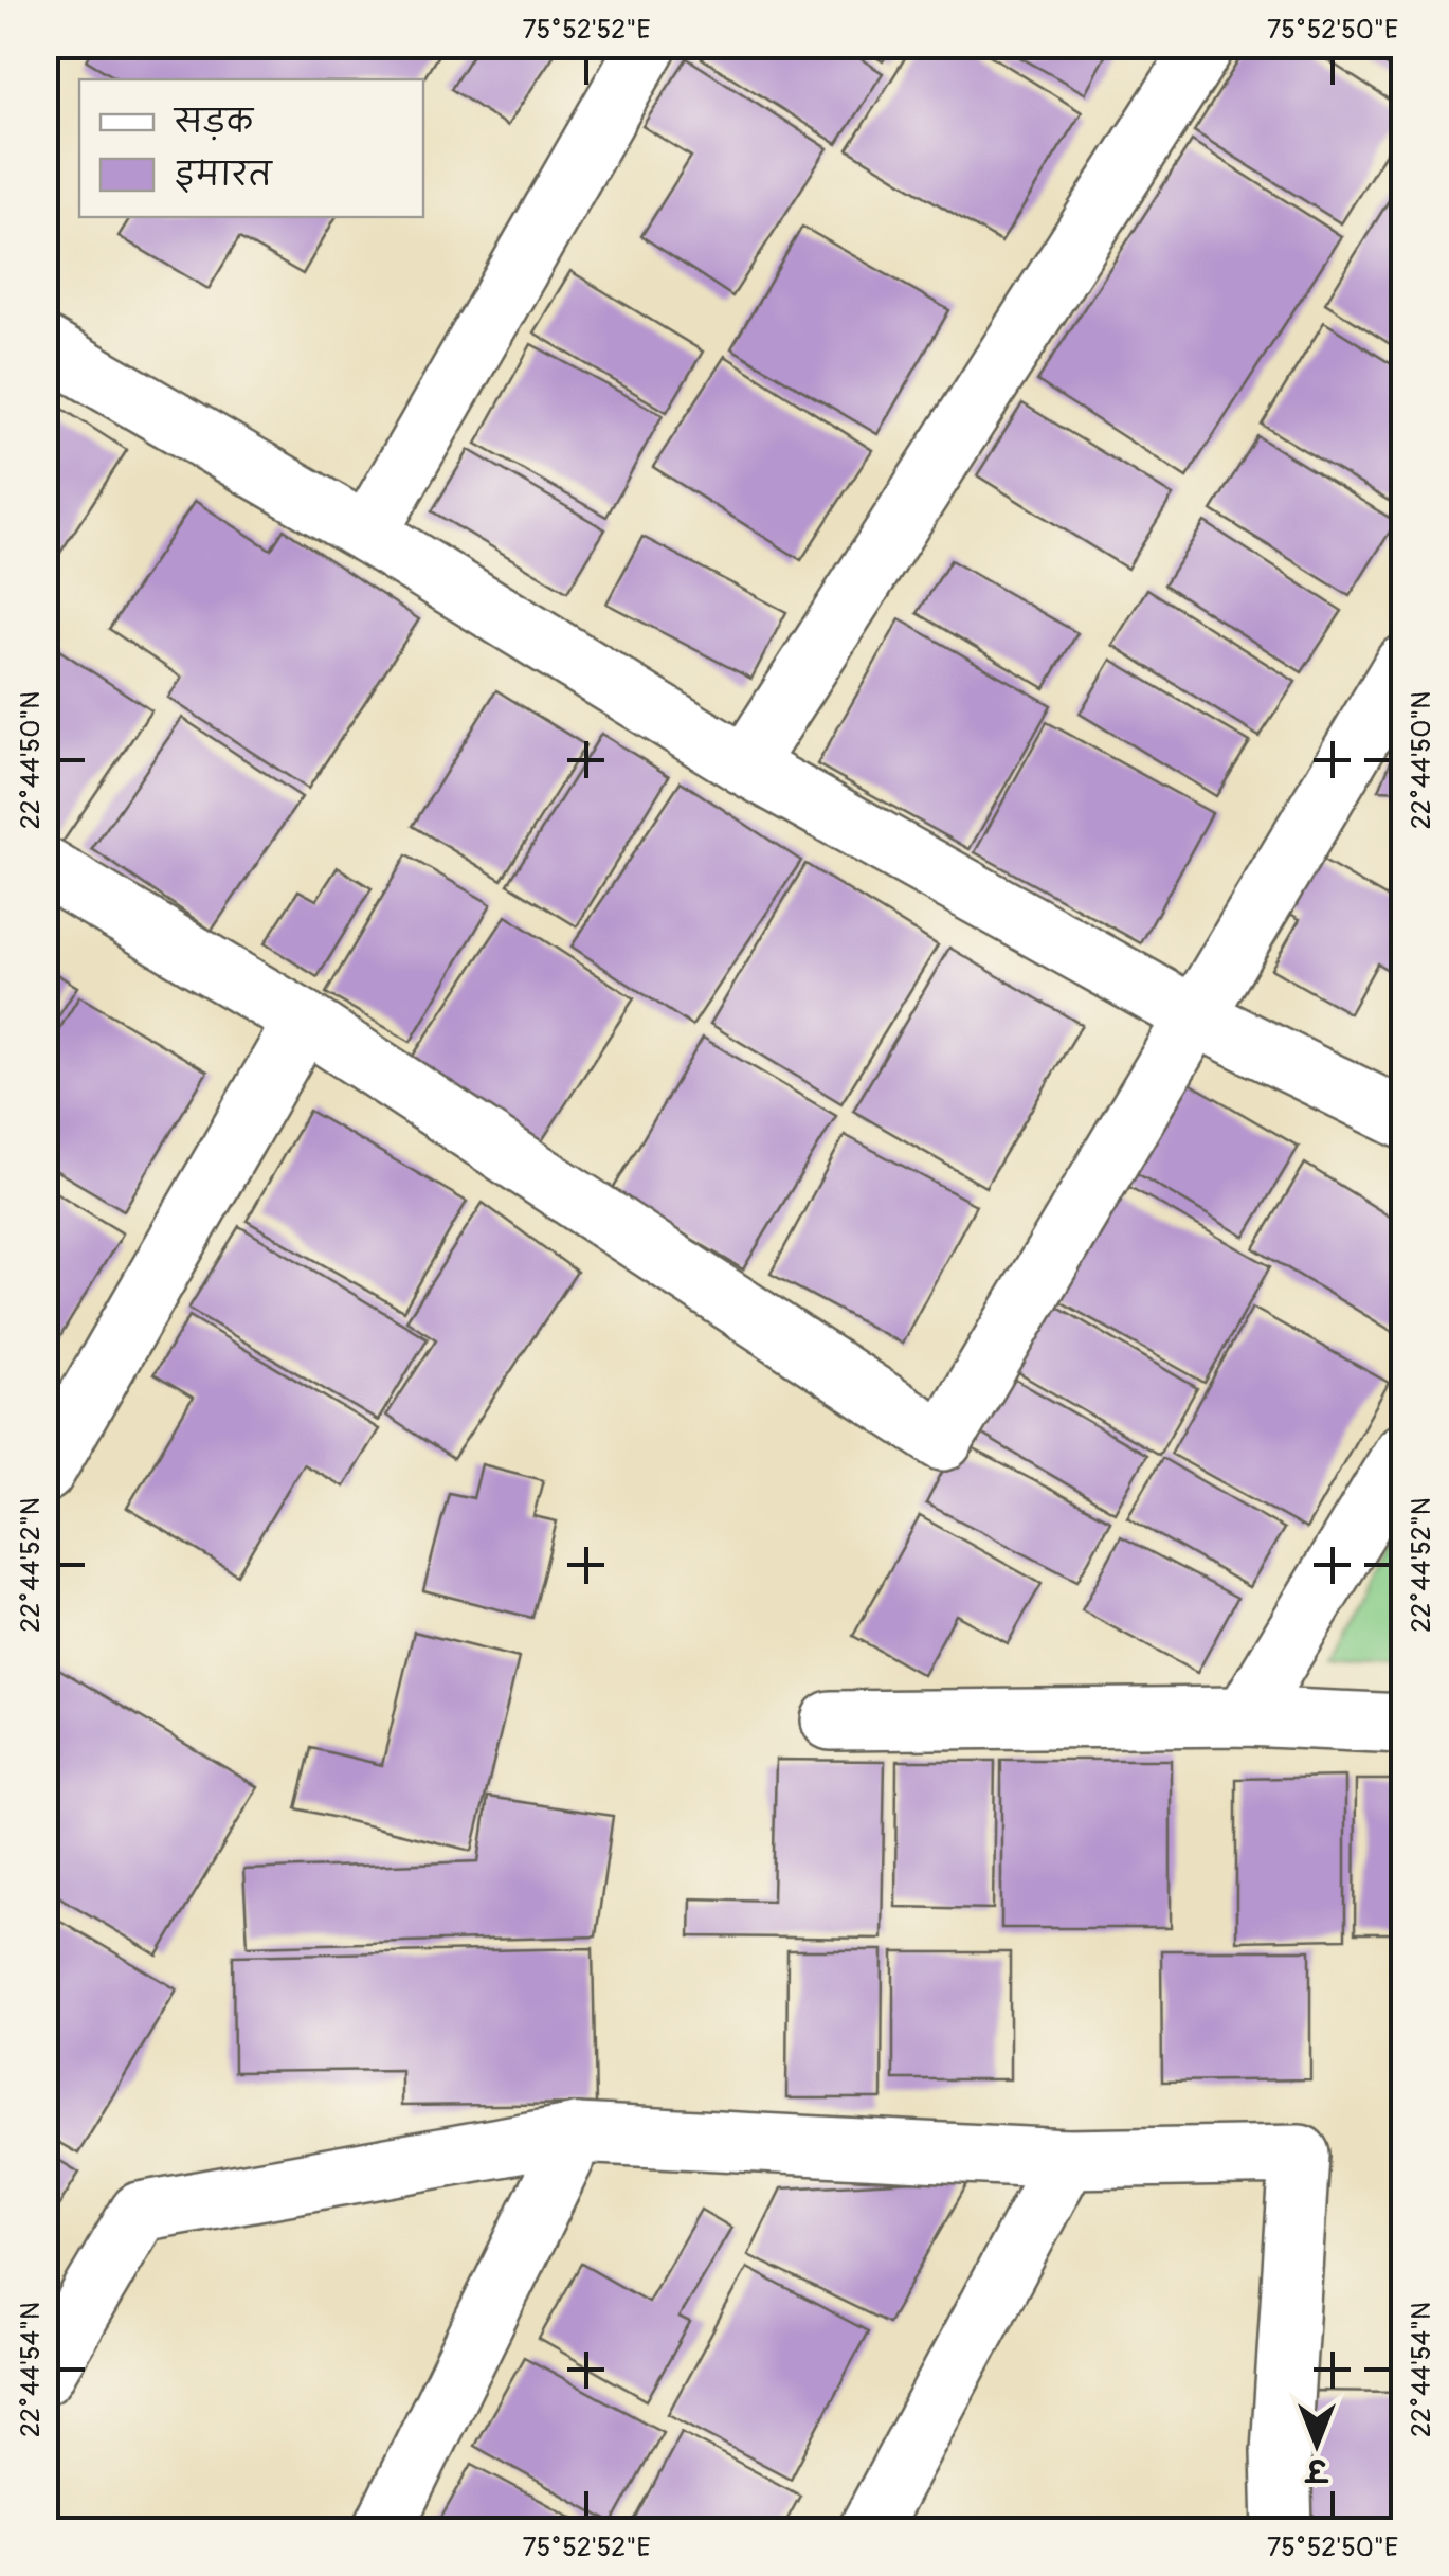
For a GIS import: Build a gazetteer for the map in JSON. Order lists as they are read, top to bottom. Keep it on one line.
{"legend":["सड़क","इमारत"],"north":"bottom","coordinates":["75°52'52\"E","75°52'50\"E","22°44'50\"N","22°44'52\"N","22°44'54\"N"]}
